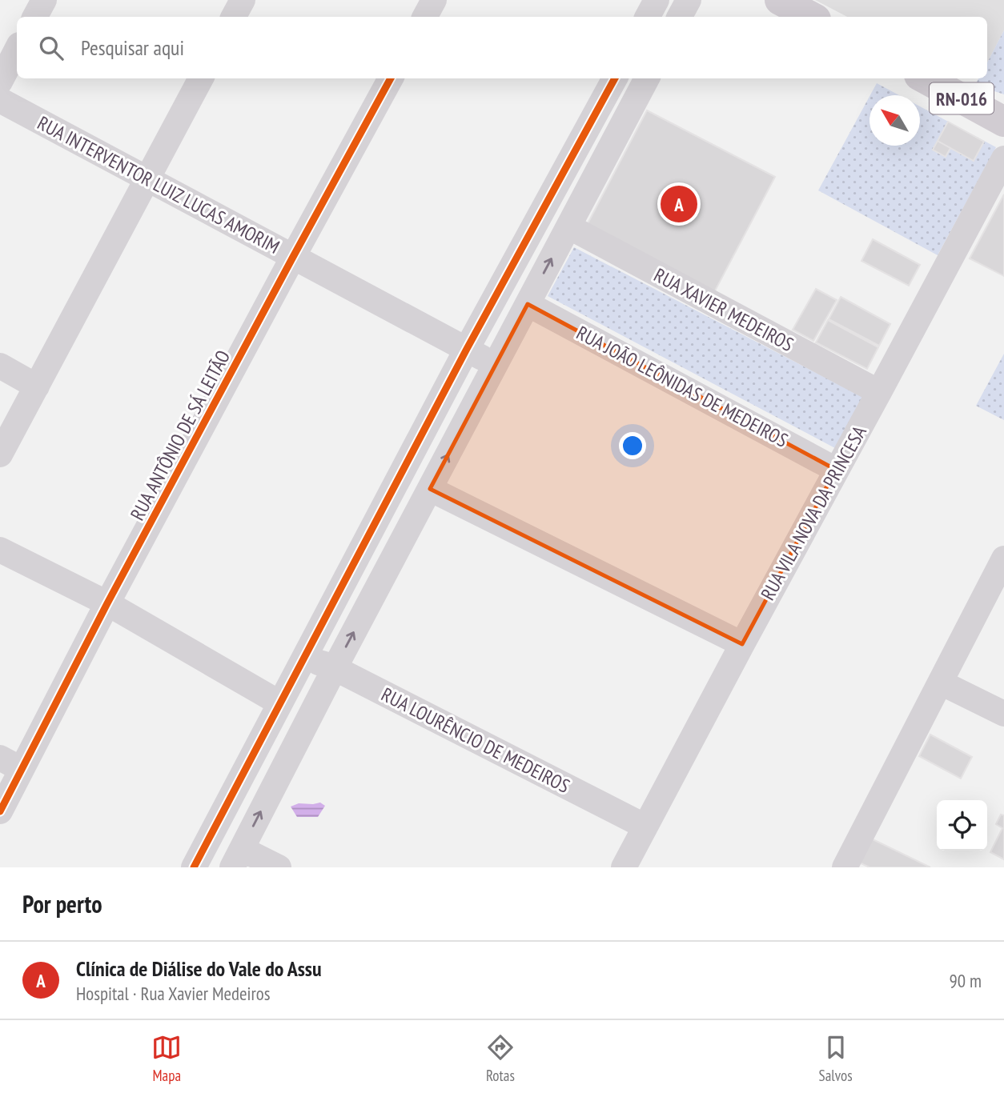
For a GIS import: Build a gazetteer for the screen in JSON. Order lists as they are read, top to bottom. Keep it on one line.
{"streets":{"main road":["RN-016"],"street":["RUA INTERVENTOR LUIZ LUCAS AMORIM","RUA XAVIER MEDEIROS","RUA JOÃO LEÔNIDAS DE MEDEIROS","RUA ANTÔNIO DE SÁ LEITÃO","RUA VILA NOVA DA PRINCESA","RUA LOURÊNCIO DE MEDEIROS"]},"crossings":[["RUA INTERVENTOR LUIZ LUCAS AMORIM","RUA ANTÔNIO DE SÁ LEITÃO"],["RUA XAVIER MEDEIROS","RUA VILA NOVA DA PRINCESA"],["RUA JOÃO LEÔNIDAS DE MEDEIROS","RUA VILA NOVA DA PRINCESA"],["RUA VILA NOVA DA PRINCESA","RUA LOURÊNCIO DE MEDEIROS"]],"north":"top left","page":{"search":"Pesquisar aqui","pins":"A","heading":"Por perto","list":[{"mark":"A","name":"Clínica de Diálise do Vale do Assu","note":"Hospital · Rua Xavier Medeiros","value":"90 m"}],"nav":["Mapa","Rotas","Salvos"]}}
